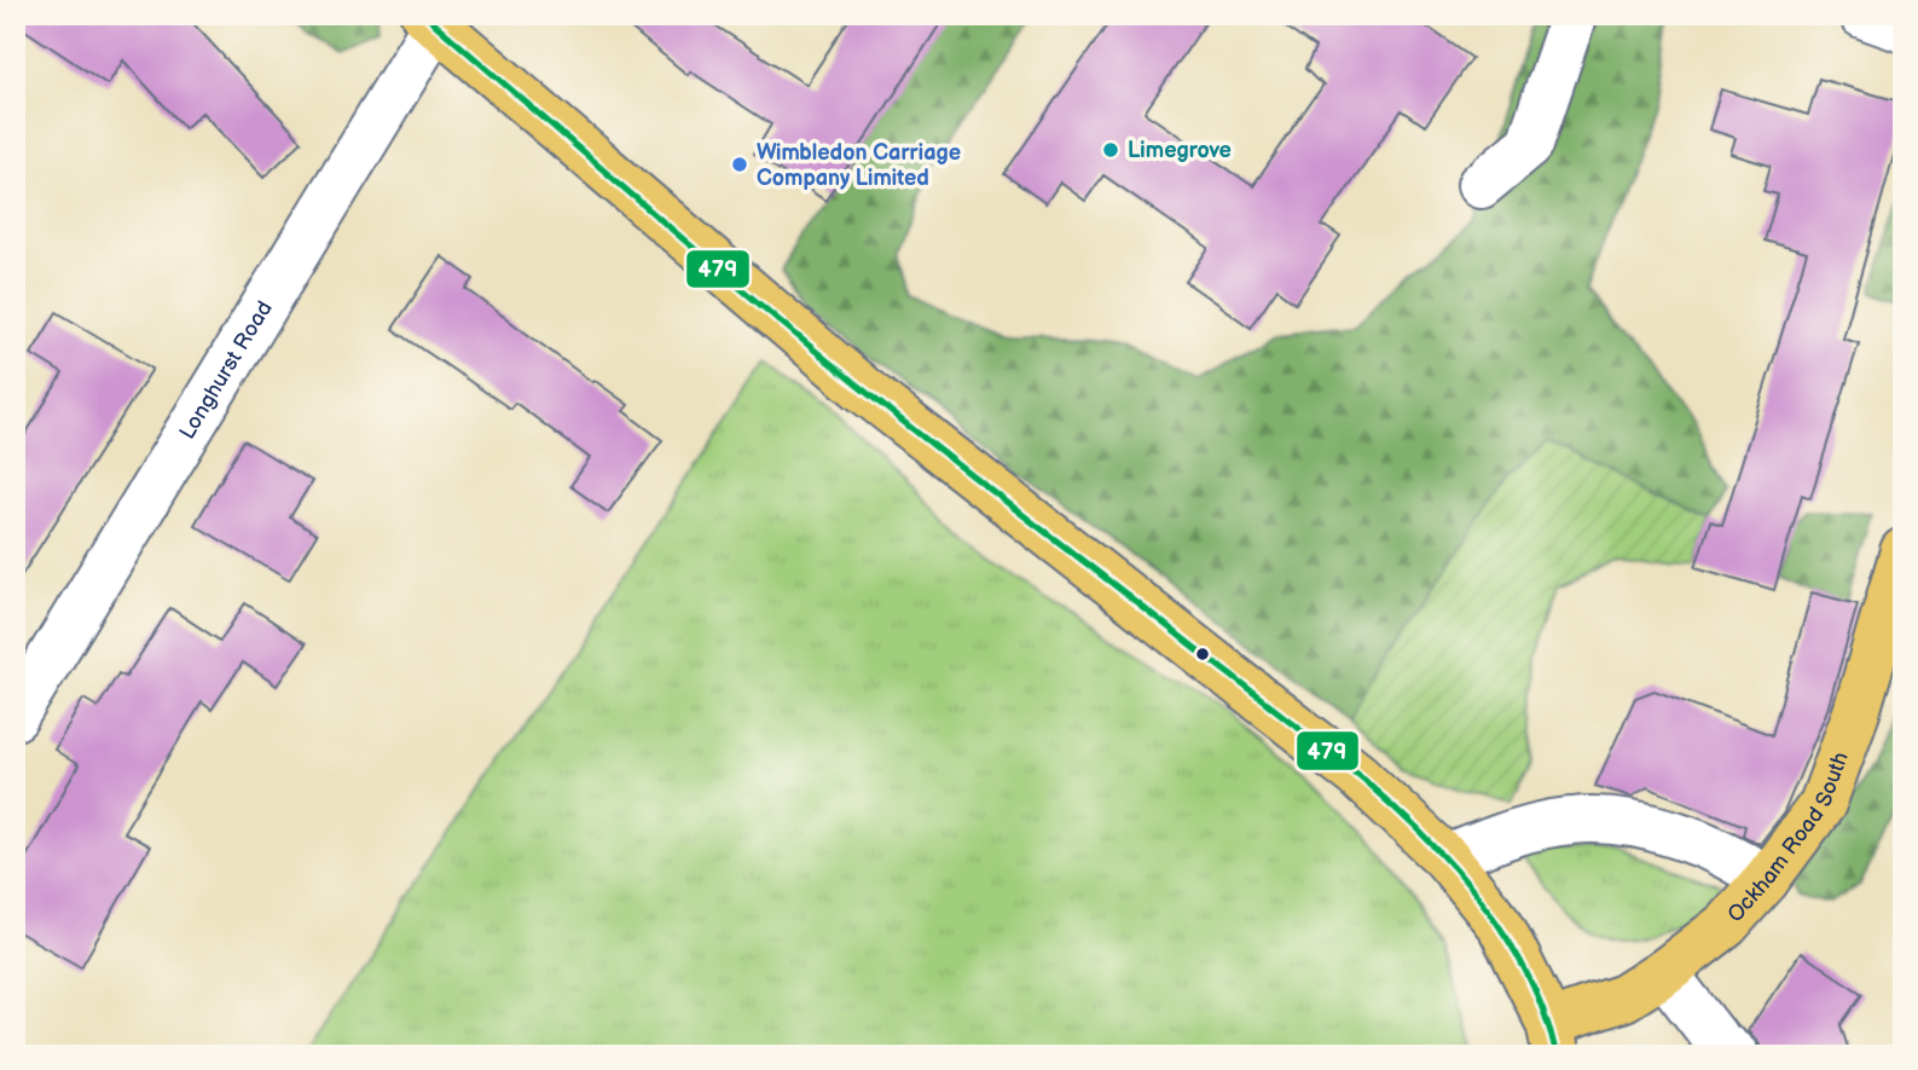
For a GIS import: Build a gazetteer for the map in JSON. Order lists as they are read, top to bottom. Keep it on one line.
{"streets":{"main road":["Ockham Road South"],"street":["Longhurst Road"]},"places":["Limegrove","Wimbledon Carriage Company Limited"],"lines":["transit line 479"]}
